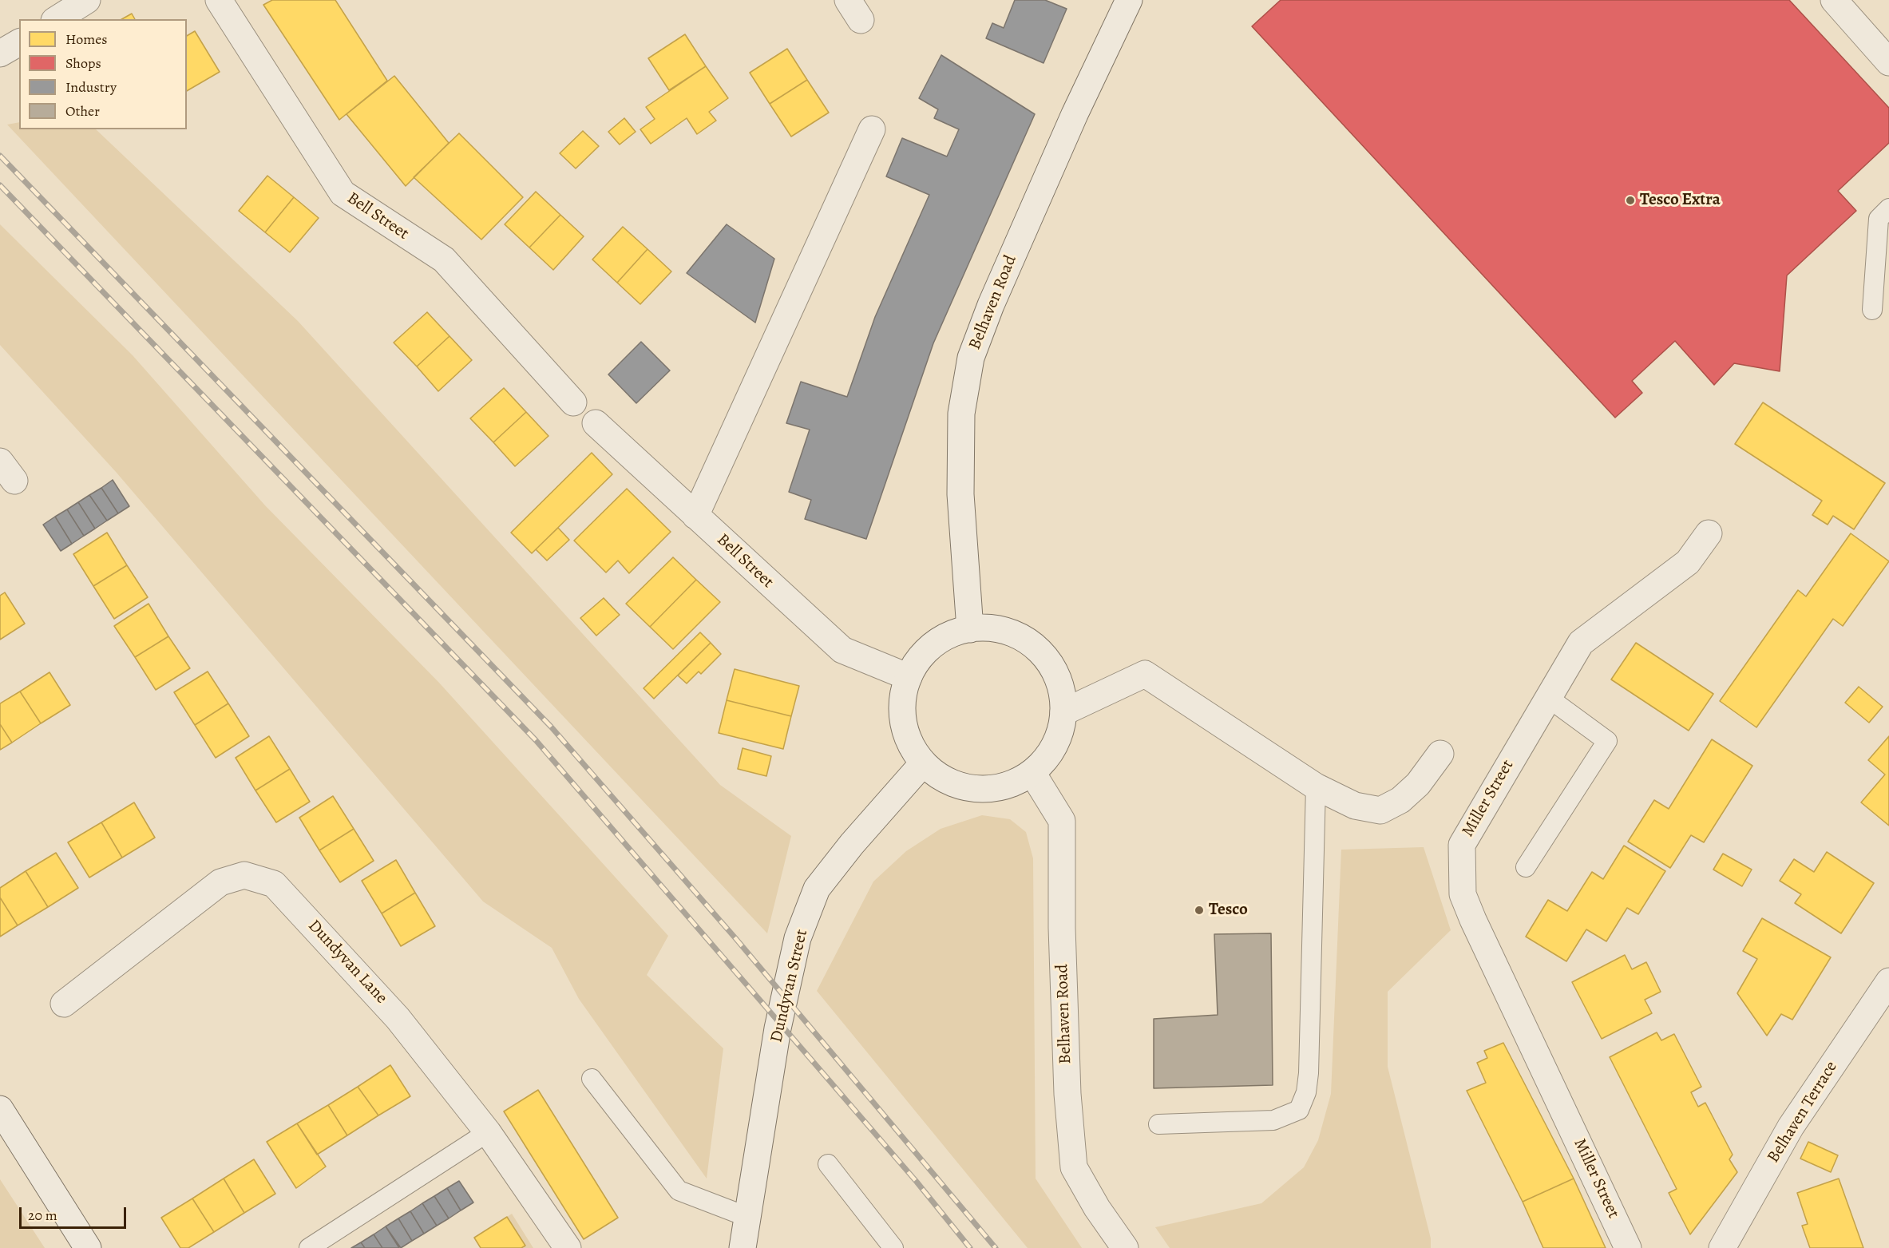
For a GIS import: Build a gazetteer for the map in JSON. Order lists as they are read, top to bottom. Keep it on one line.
{"streets":{"street":["Bell Street","Belhaven Road","Miller Street","Dundyvan Lane","Dundyvan Street","Belhaven Terrace"]},"crossings":[["Bell Street","Belhaven Road"],["Bell Street","Dundyvan Street"],["Belhaven Road","Dundyvan Street"]],"places":["Tesco Extra","Tesco"],"legend":["Homes","Shops","Industry","Other"],"scale_bar":"20 m"}
